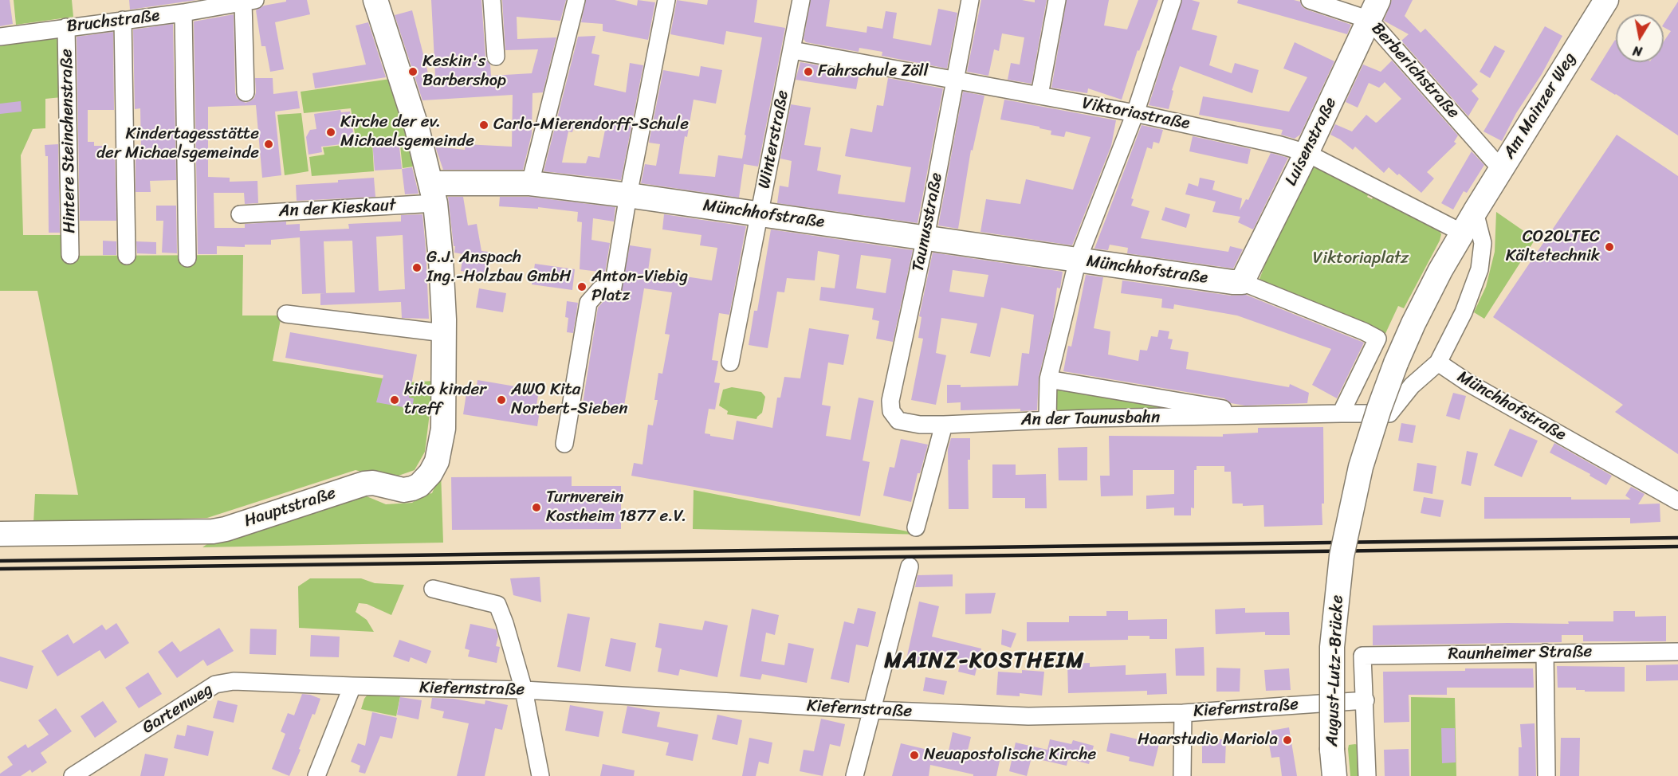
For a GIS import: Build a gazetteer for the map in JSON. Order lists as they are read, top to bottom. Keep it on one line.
{"streets":{"street":["Bruchstraße","Berberichstraße","Am Mainzer Weg","Viktoriastraße","Winterstraße","Hintere Steinchenstraße","Luisenstraße","An der Kieskaut","Münchhofstraße","Taunusstraße","An der Taunusbahn","Hauptstraße","Raunheimer Straße","August-Lutz-Brücke","Kiefernstraße","Gartenweg"]},"crossings":[["Bruchstraße","Hintere Steinchenstraße"],["Berberichstraße","Am Mainzer Weg"],["Berberichstraße","Luisenstraße"],["Am Mainzer Weg","Viktoriastraße"],["Am Mainzer Weg","August-Lutz-Brücke"],["Viktoriastraße","Winterstraße"],["Viktoriastraße","Luisenstraße"],["Viktoriastraße","Taunusstraße"],["Viktoriastraße","August-Lutz-Brücke"],["Winterstraße","Münchhofstraße"],["Luisenstraße","Münchhofstraße"],["An der Kieskaut","Münchhofstraße"],["An der Kieskaut","Hauptstraße"],["Münchhofstraße","Taunusstraße"],["Münchhofstraße","An der Taunusbahn"],["Münchhofstraße","Hauptstraße"],["Taunusstraße","An der Taunusbahn"],["Raunheimer Straße","Kiefernstraße"],["Kiefernstraße","Gartenweg"]],"districts":["MAINZ-KOSTHEIM"],"parks":["Viktoriaplatz"],"places":["Keskin's Barbershop","Fahrschule Zöll","Carlo-Mierendorff-Schule","Kirche der ev. Michaelsgemeinde","Kindertagesstätte der Michaelsgemeinde","CO2OLTEC Kältetechnik","G.J. Anspach Ing.-Holzbau GmbH","Anton-Viebig Platz","kiko kinder treff","AWO Kita Norbert-Sieben","Turnverein Kostheim 1877 e.V.","Haarstudio Mariola","Neuapostolische Kirche"],"north":"bottom"}
